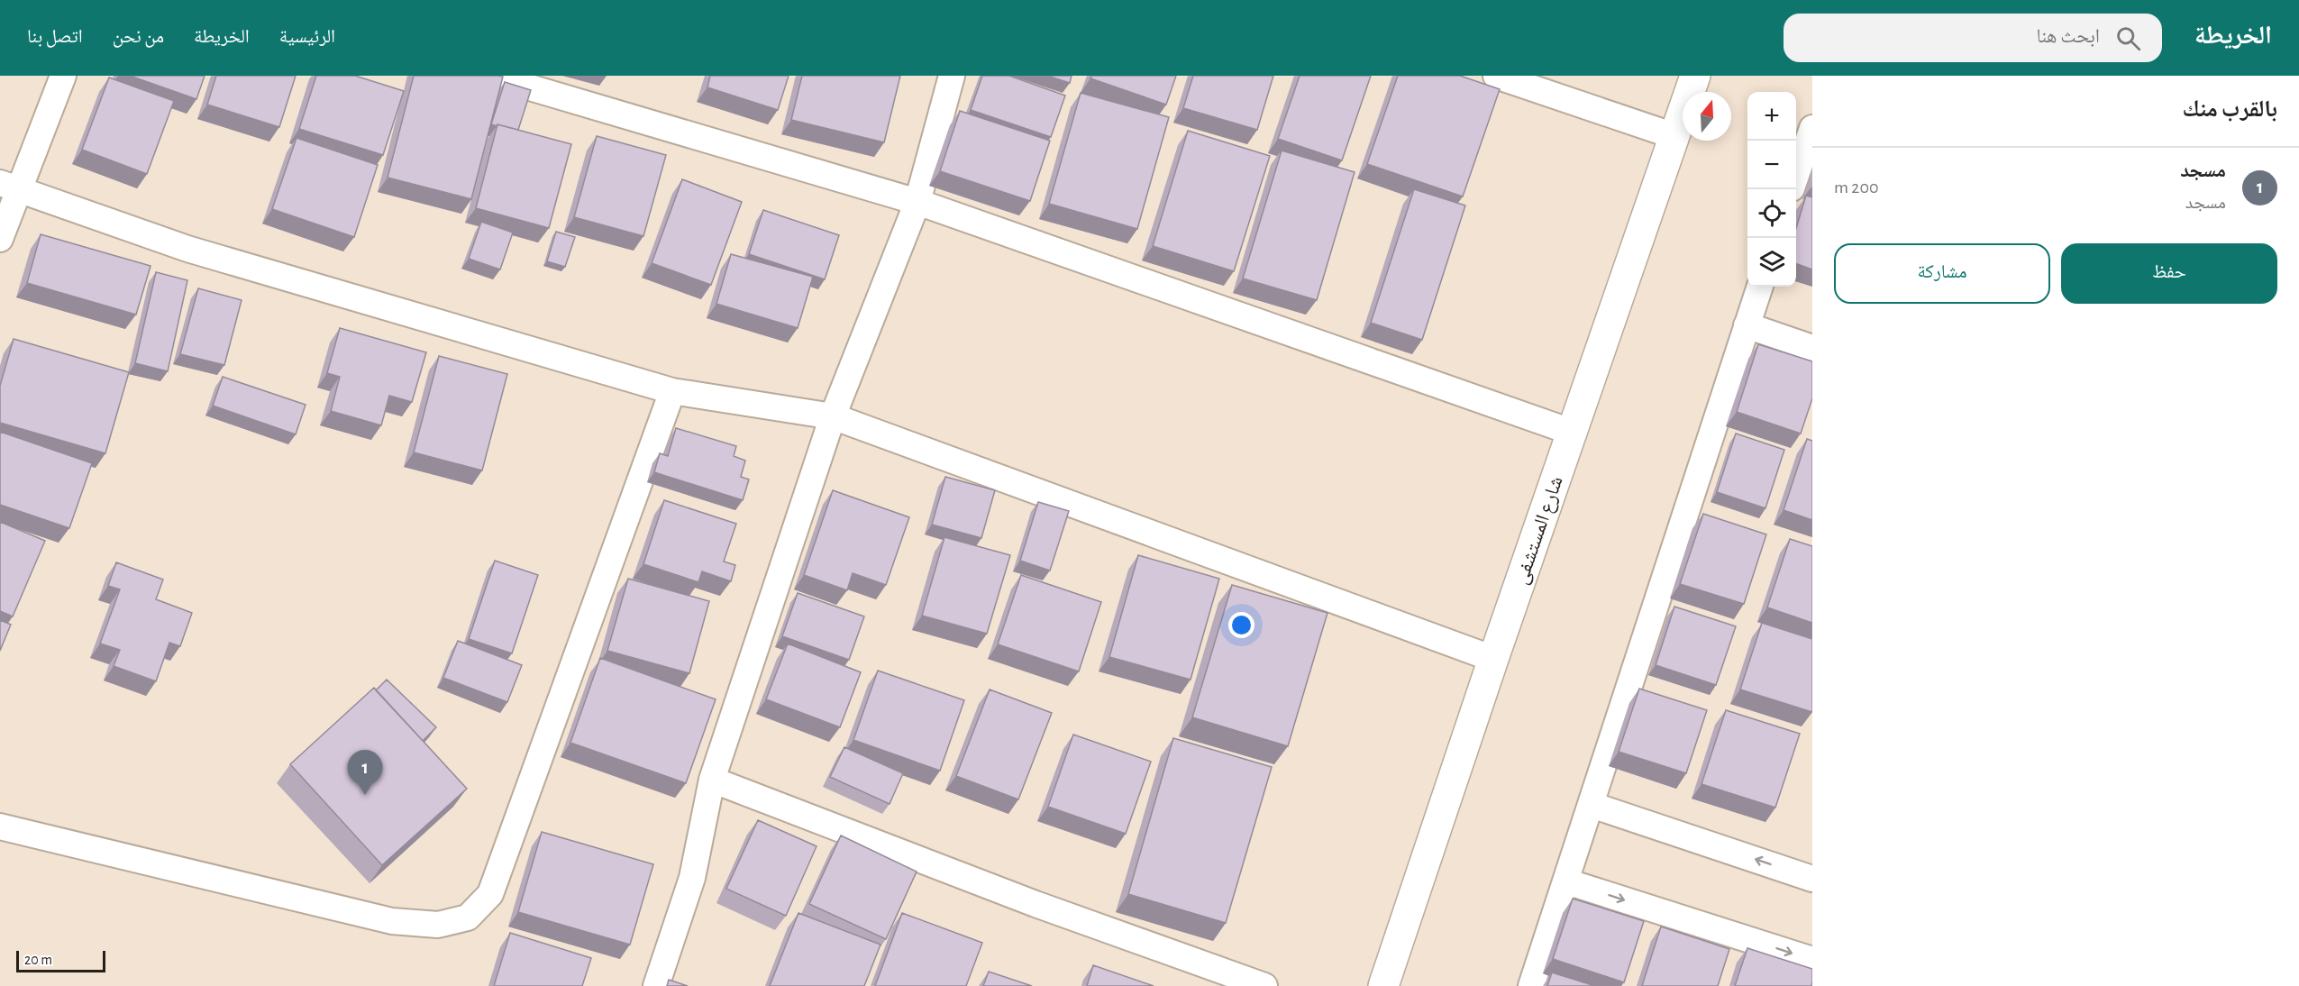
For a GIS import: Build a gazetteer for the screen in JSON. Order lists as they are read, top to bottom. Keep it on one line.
{"streets":{"highway":["شارع المستشفى"]},"scale_bar":"20 m","north":"top","page":{"header":"الخريطة","search":"ابحث هنا","nav":["الرئيسية","الخريطة","من نحن","اتصل بنا"],"heading":"بالقرب منك","map_buttons":["+","−"],"list":[{"mark":"1","name":"مسجد","note":"مسجد","value":"200 m"}],"buttons":["حفظ","مشاركة"],"pins":"1","scale":"20 m"}}
